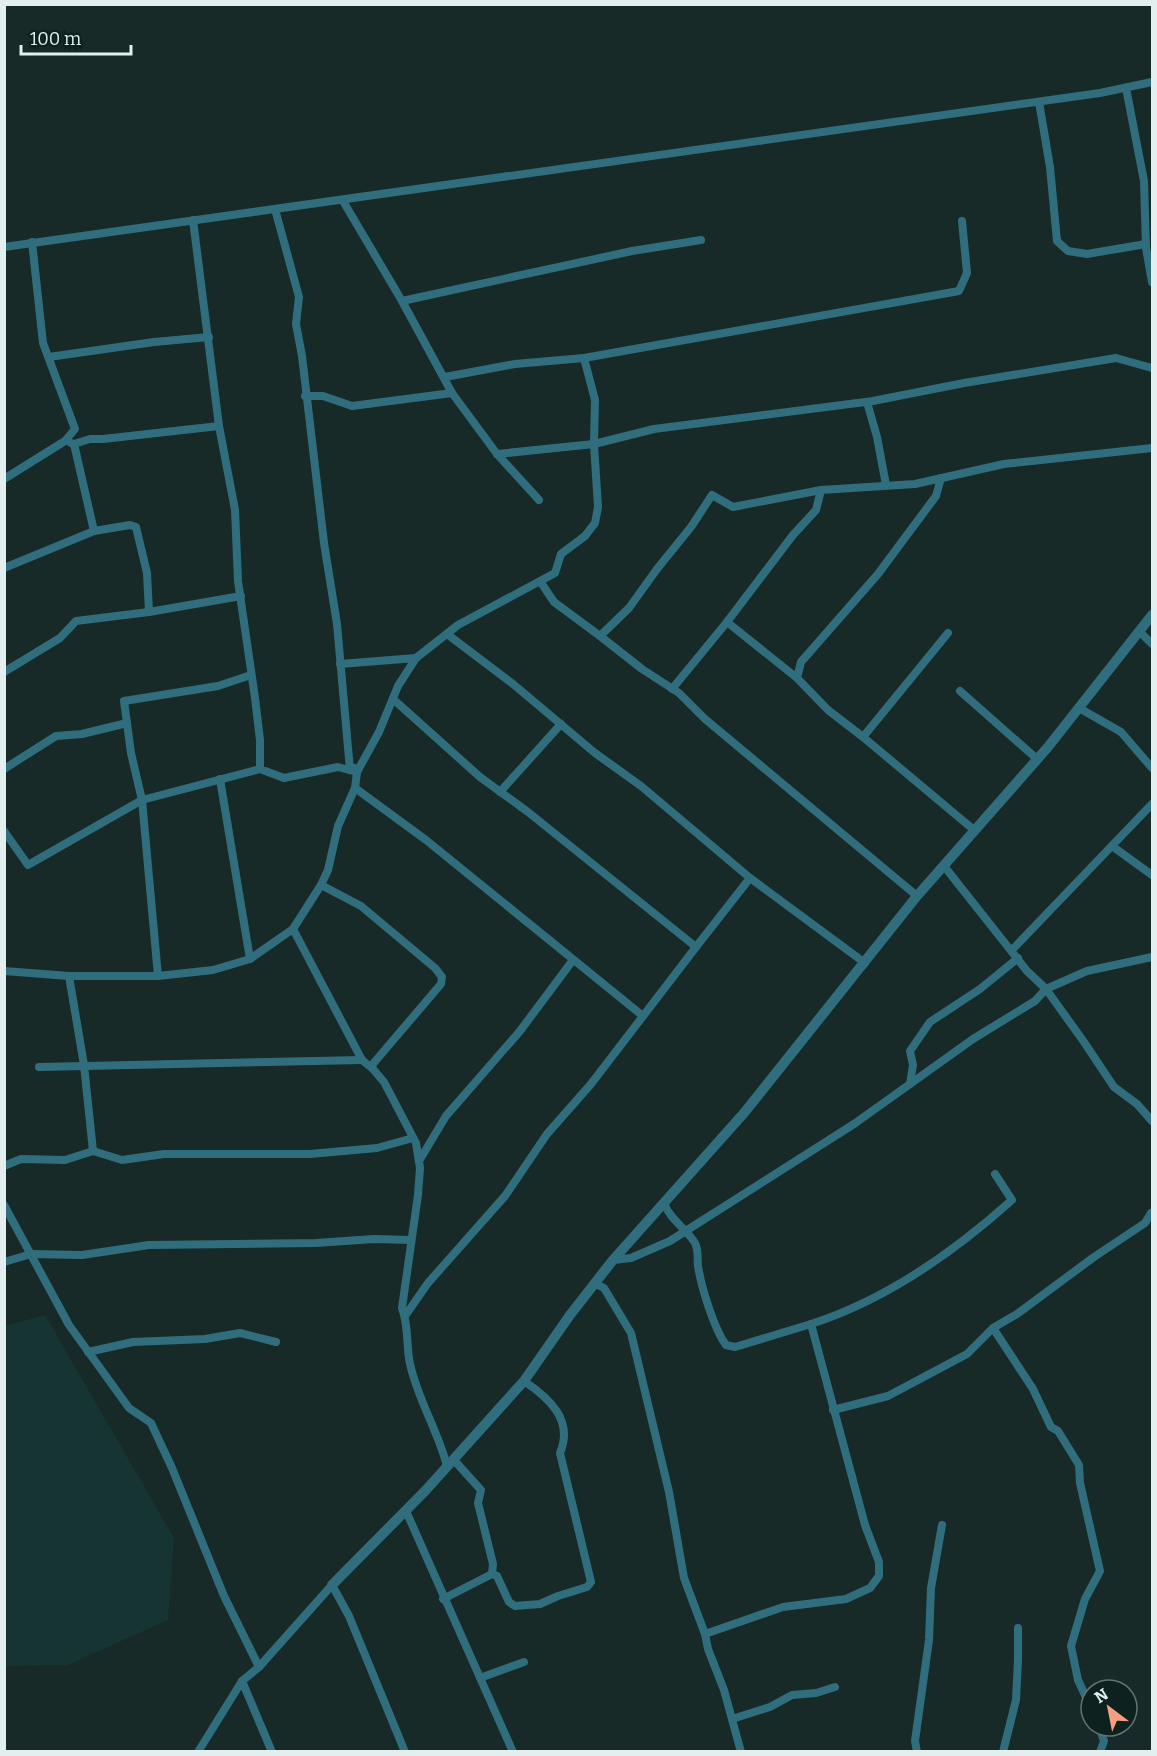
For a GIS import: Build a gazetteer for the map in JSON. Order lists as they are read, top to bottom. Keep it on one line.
{"scale_bar":"100 m","north":"top left"}
